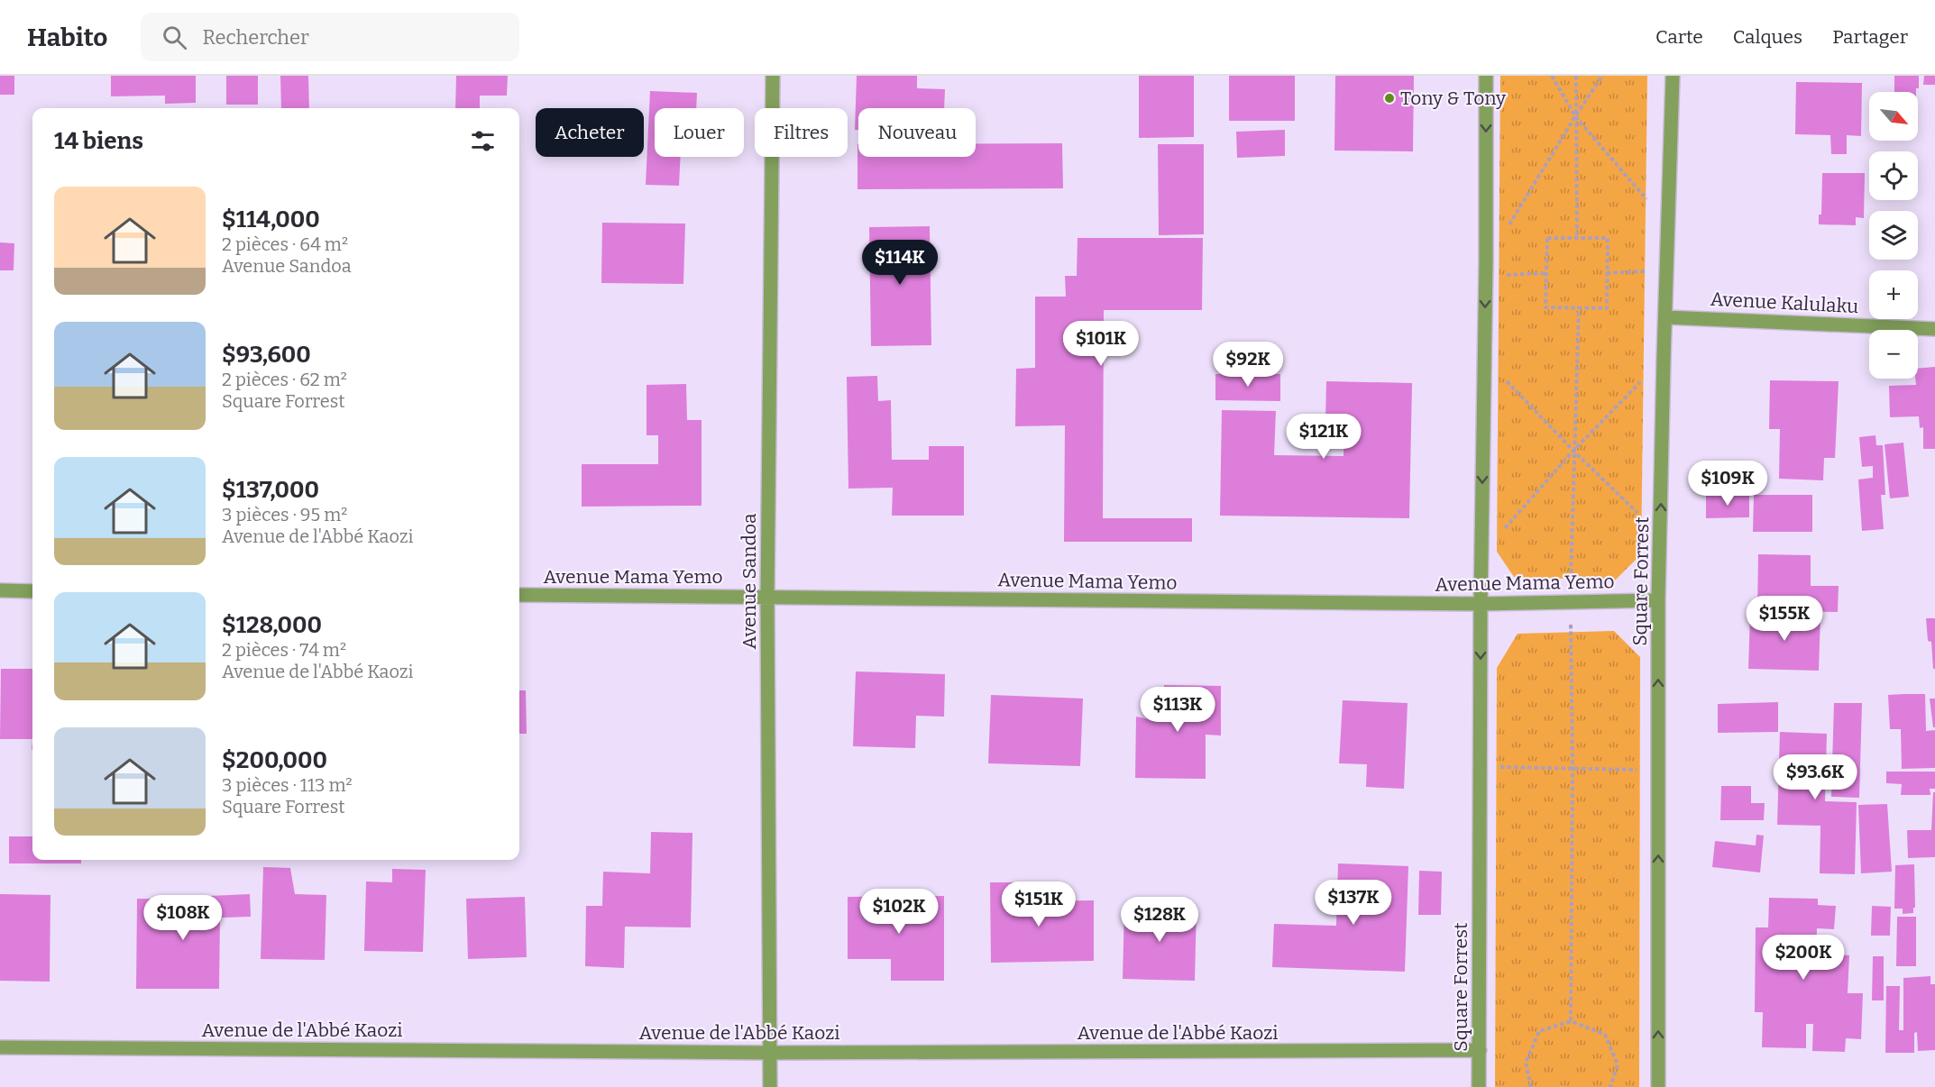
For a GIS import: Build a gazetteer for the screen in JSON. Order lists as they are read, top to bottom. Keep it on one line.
{"streets":{"street":["Avenue Kalulaku","Avenue Mama Yemo","Avenue Sandoa","Square Forrest","Avenue de l'Abbé Kaozi"]},"crossings":[["Avenue Kalulaku","Square Forrest"],["Avenue Mama Yemo","Avenue Sandoa"],["Avenue Mama Yemo","Square Forrest"],["Avenue Sandoa","Avenue de l'Abbé Kaozi"],["Square Forrest","Avenue de l'Abbé Kaozi"]],"places":["Tony & Tony"],"north":"bottom right","page":{"header":"Habito","search":"Rechercher","nav":["Carte","Calques","Partager"],"map_buttons":["+","−"],"chip":["Acheter","Louer","Filtres","Nouveau"],"heading":"14 biens","list":[{"name":"$114,000","note":"2 pièces · 64 m² · Avenue Sandoa"},{"name":"$93,600","note":"2 pièces · 62 m² · Square Forrest"},{"name":"$137,000","note":"3 pièces · 95 m² · Avenue de l'Abbé Kaozi"},{"name":"$128,000","note":"2 pièces · 74 m² · Avenue de l'Abbé Kaozi"},{"name":"$200,000","note":"3 pièces · 113 m² · Square Forrest"}],"price":["$114K","$101K","$92K","$121K","$109K","$155K","$113K","$93.6K","$137K","$151K","$102K","$108K","$128K","$200K"]}}
